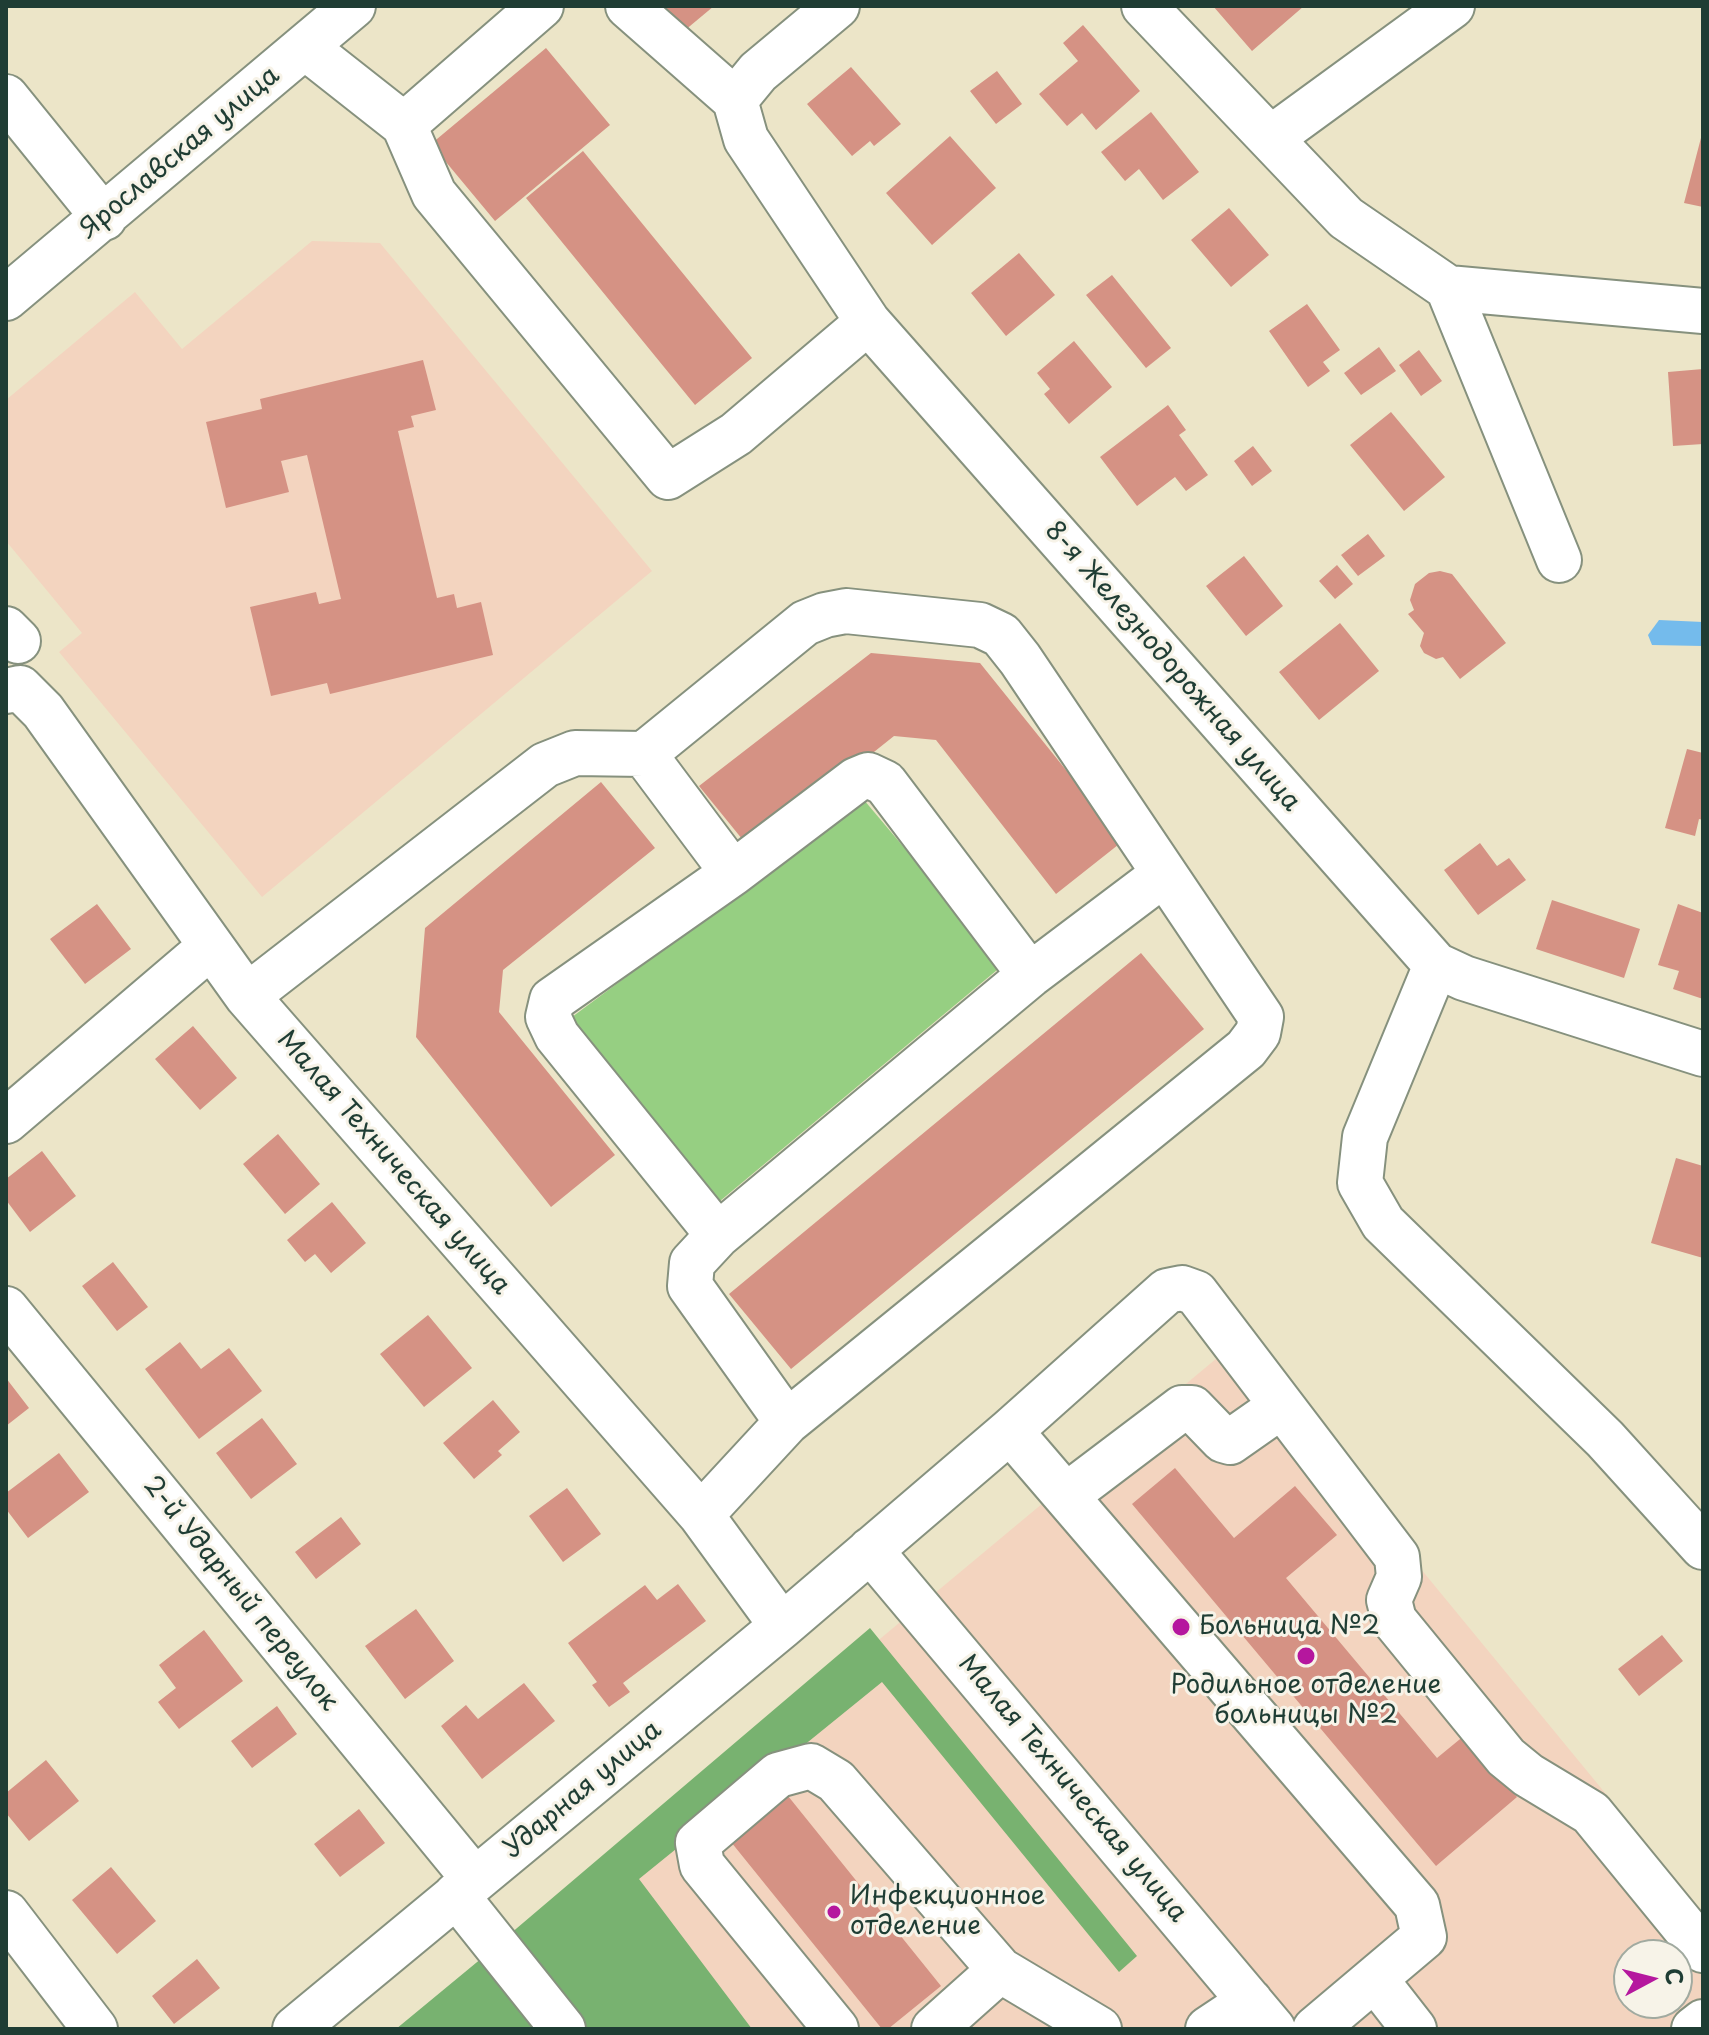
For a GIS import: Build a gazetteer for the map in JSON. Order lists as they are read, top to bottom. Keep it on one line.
{"streets":{"street":["Ярославская улица","8-я Железнодорожная улица","Малая Техническая улица","2-й Ударный переулок","Ударная улица"]},"crossings":[["Малая Техническая улица","Ударная улица"],["2-й Ударный переулок","Ударная улица"]],"places":["Больница №2","Родильное отделение больницы №2","Инфекционное отделение"],"north":"right"}
